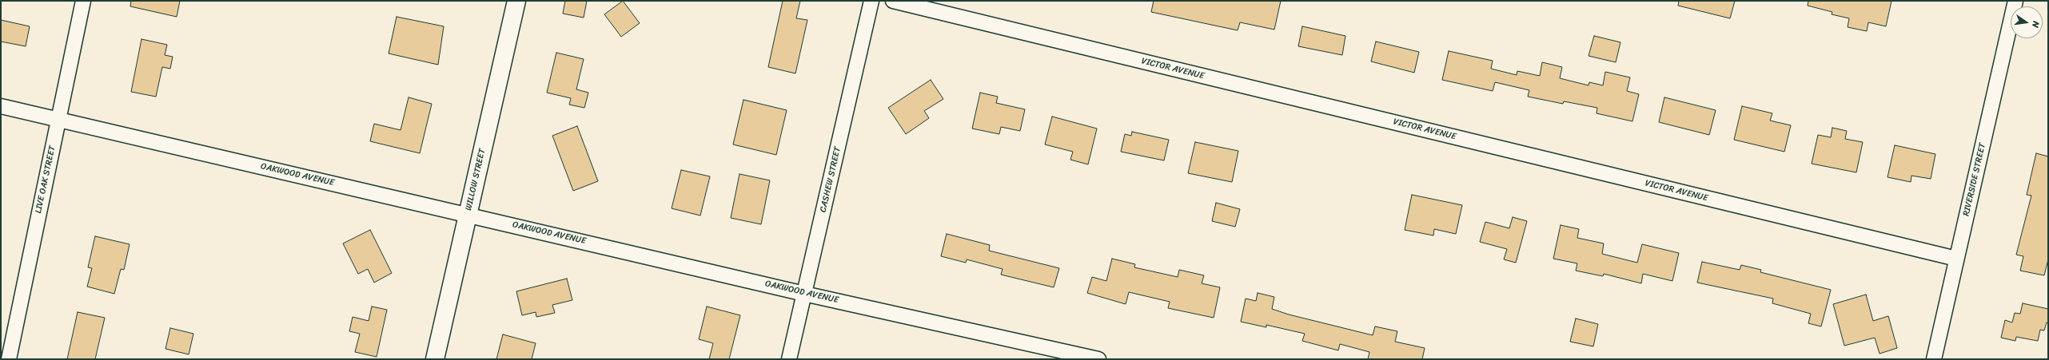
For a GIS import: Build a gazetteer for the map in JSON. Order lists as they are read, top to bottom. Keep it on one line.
{"streets":{"street":["VICTOR AVENUE","OAKWOOD AVENUE","LIVE OAK STREET","WILLOW STREET","CASHEW STREET","RIVERSIDE STREET"]},"crossings":[["VICTOR AVENUE","RIVERSIDE STREET"],["OAKWOOD AVENUE","LIVE OAK STREET"],["OAKWOOD AVENUE","WILLOW STREET"],["OAKWOOD AVENUE","CASHEW STREET"]],"north":"right"}
